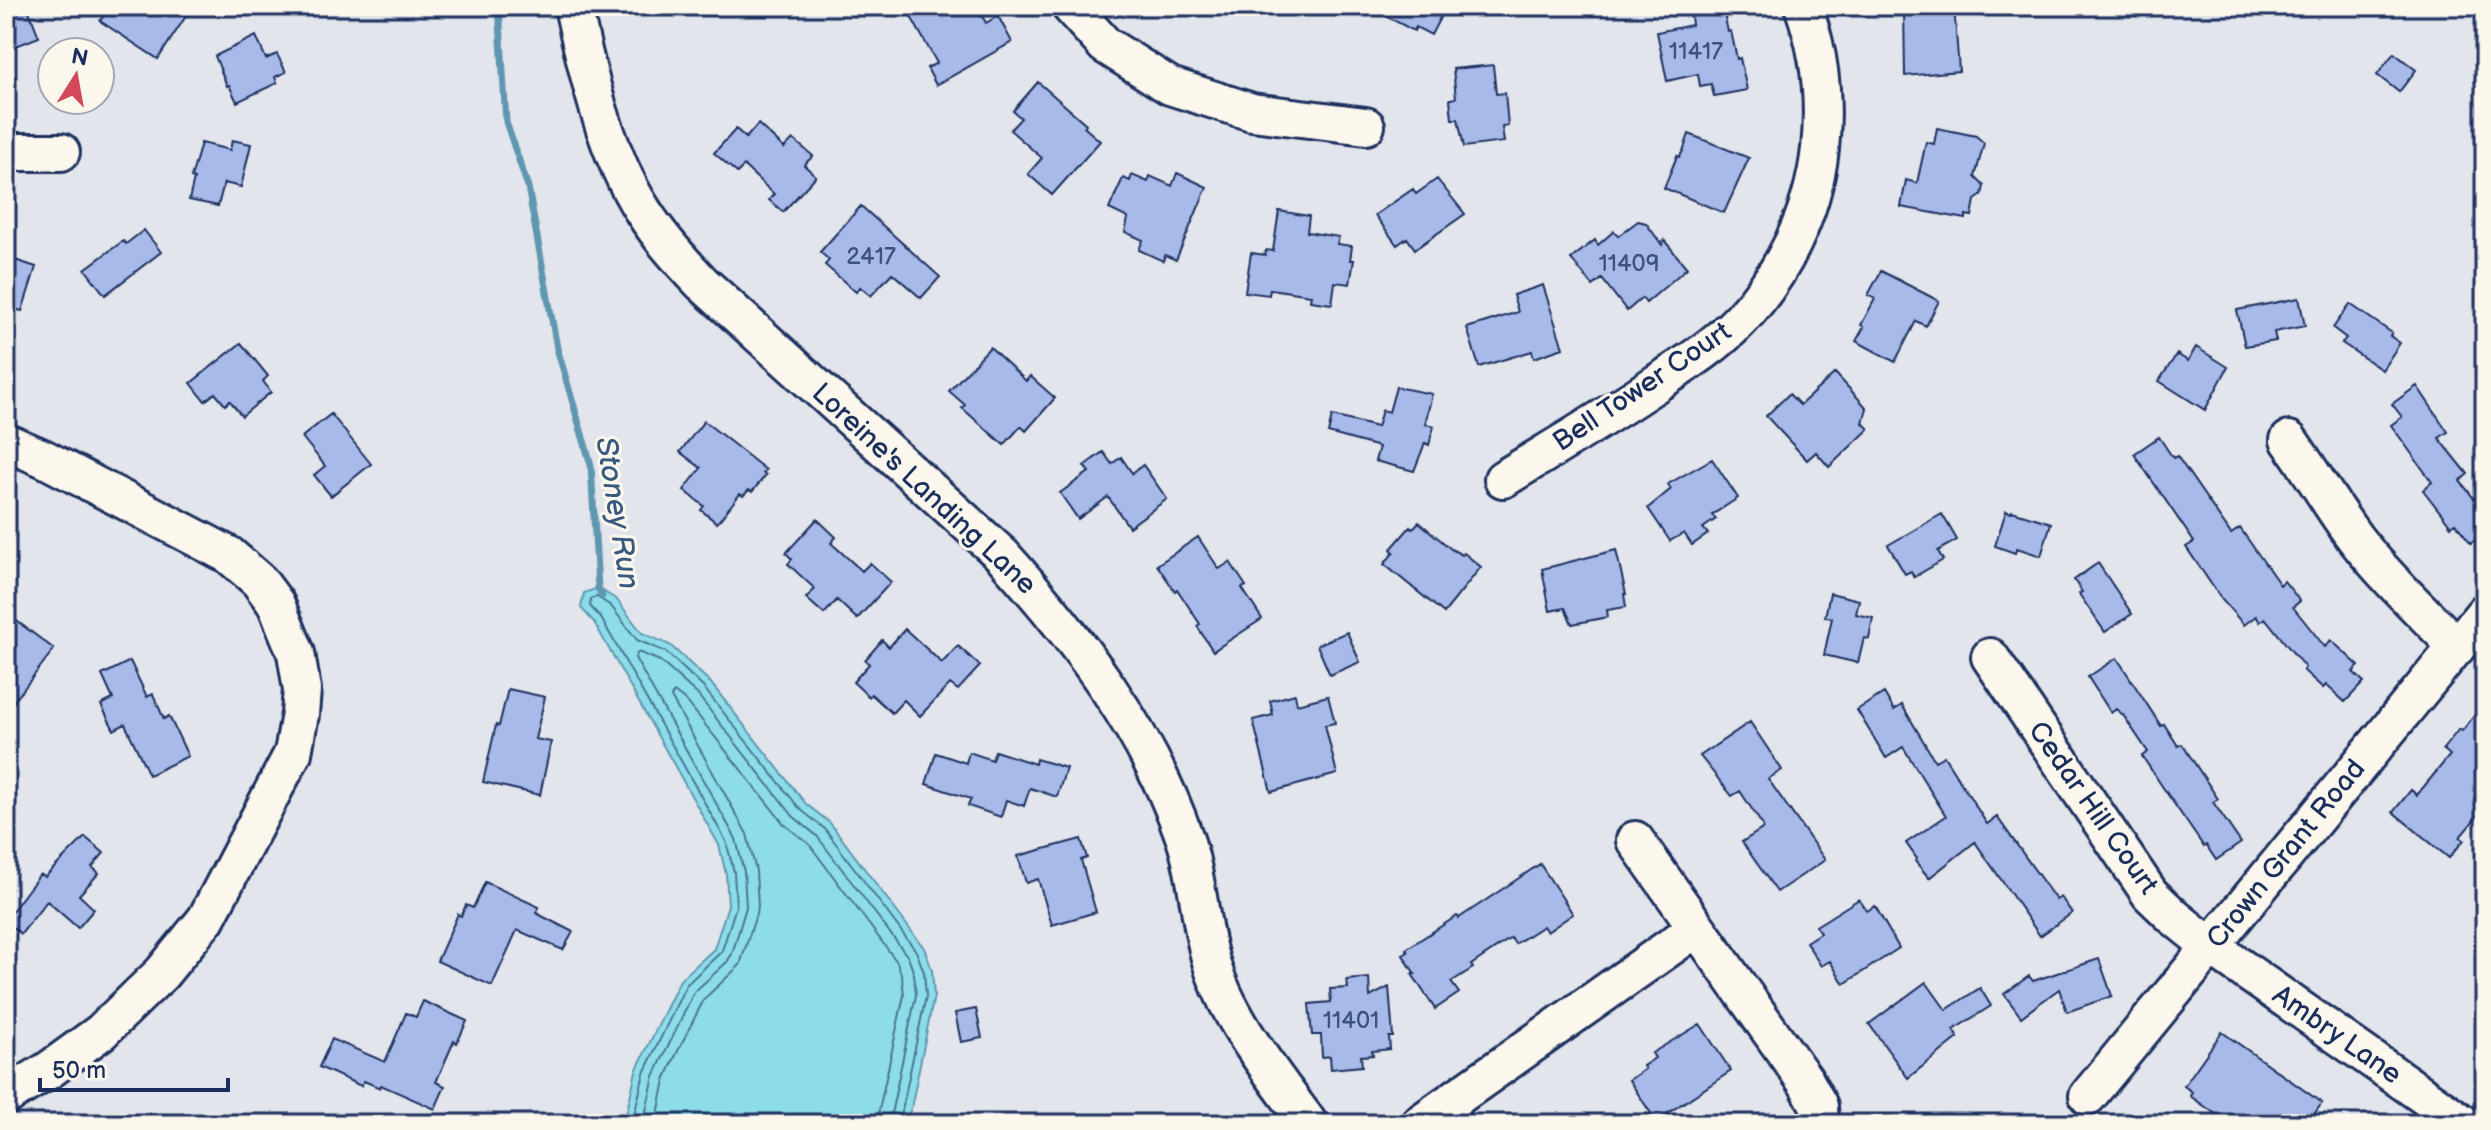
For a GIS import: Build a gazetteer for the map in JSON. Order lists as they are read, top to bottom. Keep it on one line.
{"streets":{"street":["Bell Tower Court","Loreine's Landing Lane","Cedar Hill Court","Crown Grant Road","Ambry Lane"]},"crossings":[["Cedar Hill Court","Crown Grant Road"],["Cedar Hill Court","Ambry Lane"],["Crown Grant Road","Ambry Lane"]],"water":["Stoney Run"],"house_numbers":["11417","2417","11409","11401"],"scale_bar":"50 m","north":"top"}
